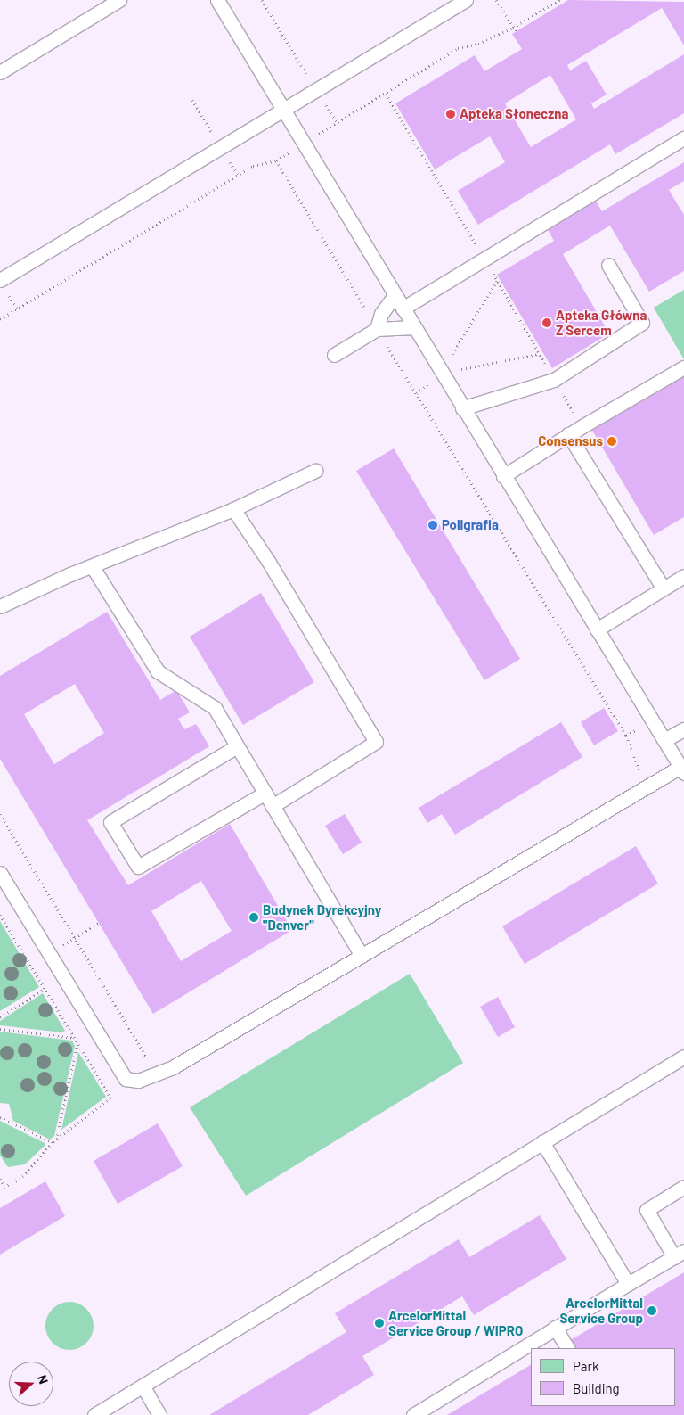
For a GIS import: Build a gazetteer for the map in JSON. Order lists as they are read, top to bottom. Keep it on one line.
{"places":["Apteka Słoneczna","Apteka Główna Z Sercem","Consensus","Poligrafia","Budynek Dyrekcyjny \"Denver\"","ArcelorMittal Service Group","ArcelorMittal Service Group / WIPRO"],"legend":["Park","Building"],"north":"right"}
